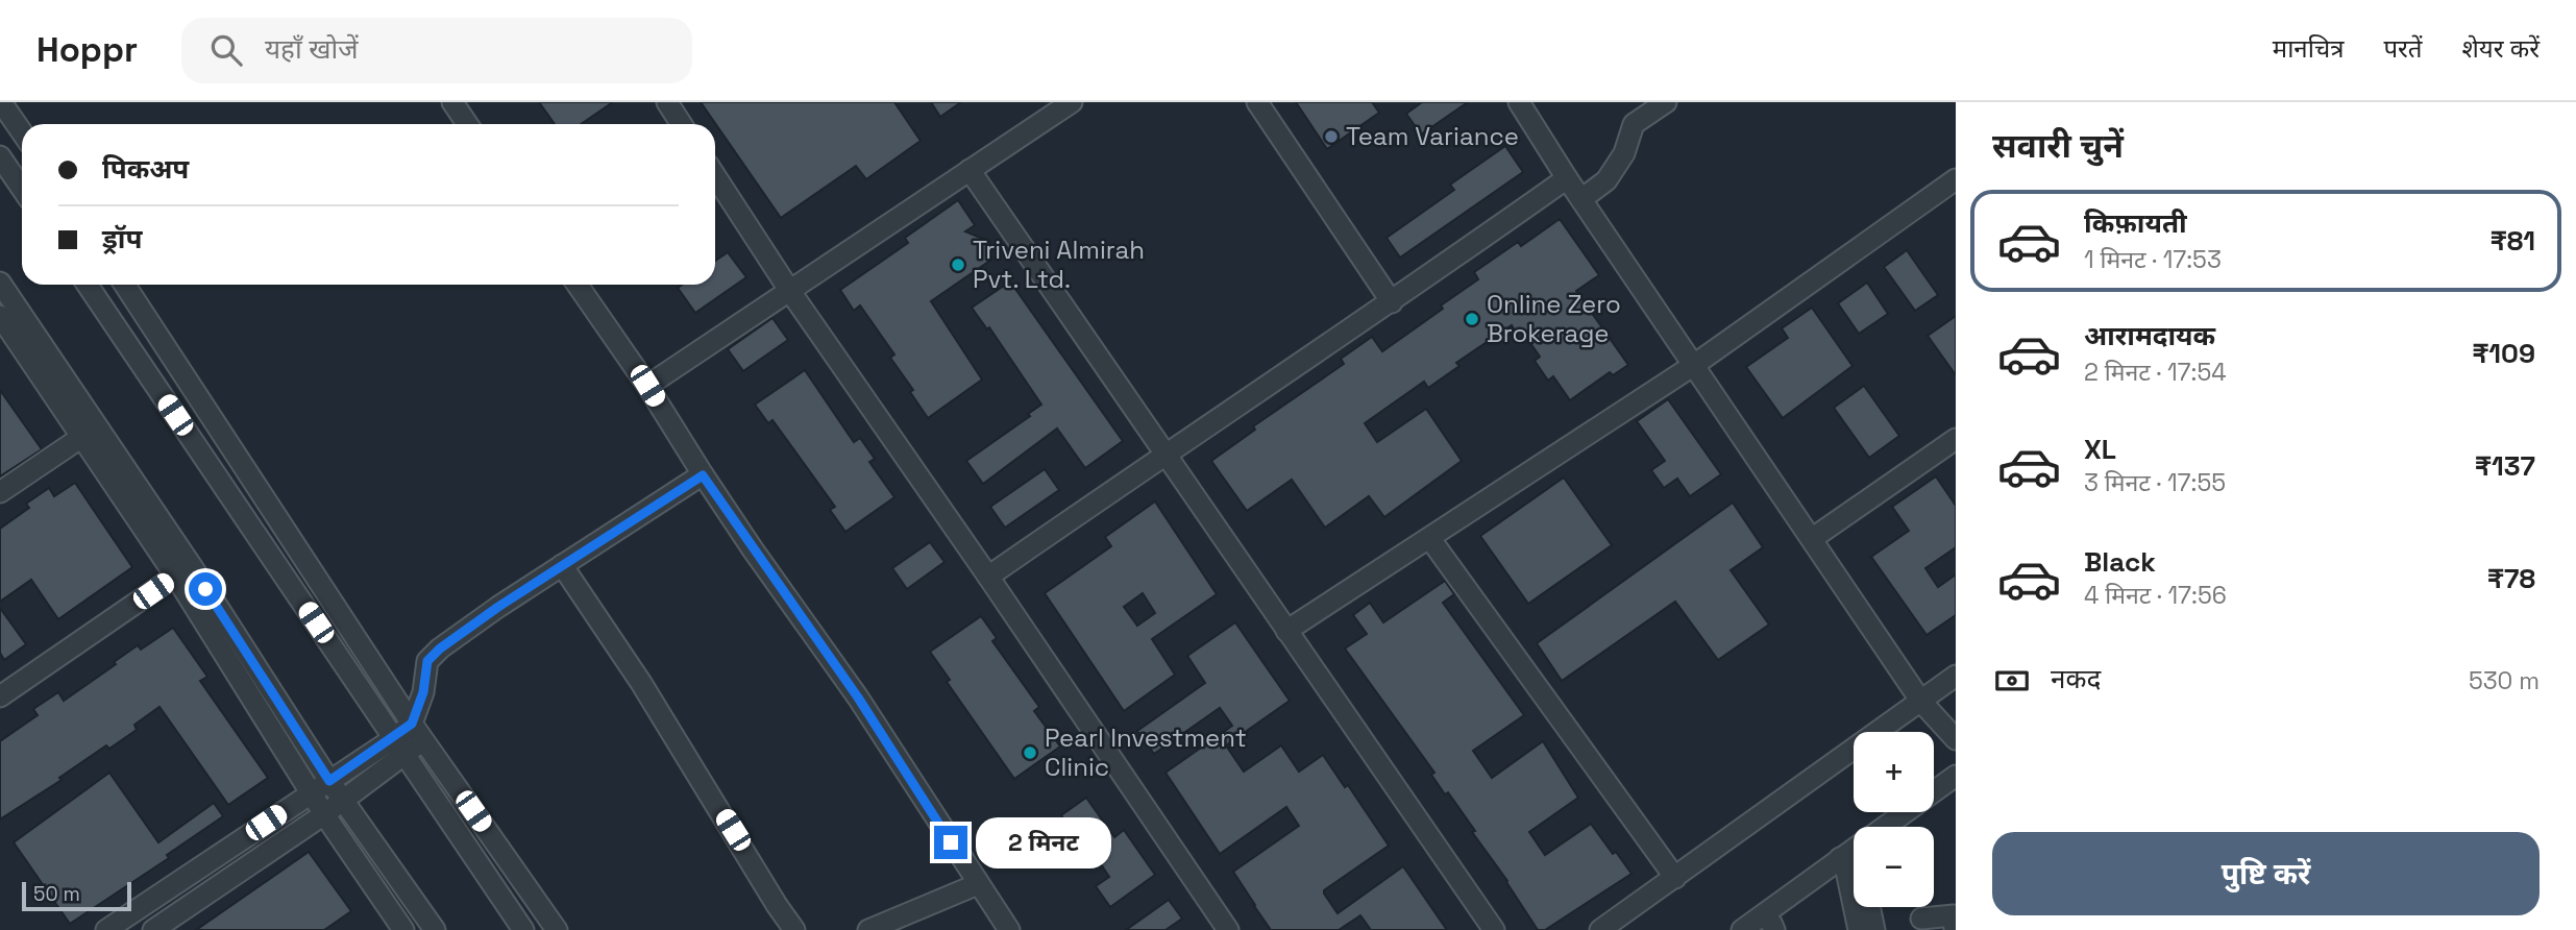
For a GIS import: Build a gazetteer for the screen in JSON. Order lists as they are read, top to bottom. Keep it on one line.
{"places":["Team Variance","Triveni Almirah Pvt. Ltd.","Online Zero Brokerage","Pearl Investment Clinic"],"scale_bar":"50 m","page":{"header":"Hoppr","search":"यहाँ खोजें","nav":["मानचित्र","परतें","शेयर करें"],"heading":"सवारी चुनें","banner":["पिकअप","ड्रॉप"],"list":[{"name":"किफ़ायती","note":"1 मिनट · 17:53","value":"₹81"},{"name":"आरामदायक","note":"2 मिनट · 17:54","value":"₹109"},{"name":"XL","note":"3 मिनट · 17:55","value":"₹137"},{"name":"Black","note":"4 मिनट · 17:56","value":"₹78"}],"pay":["नकद","530 m"],"map_buttons":["+","−"],"bubble":"2 मिनट","buttons":"पुष्टि करें","scale":"50 m"}}
